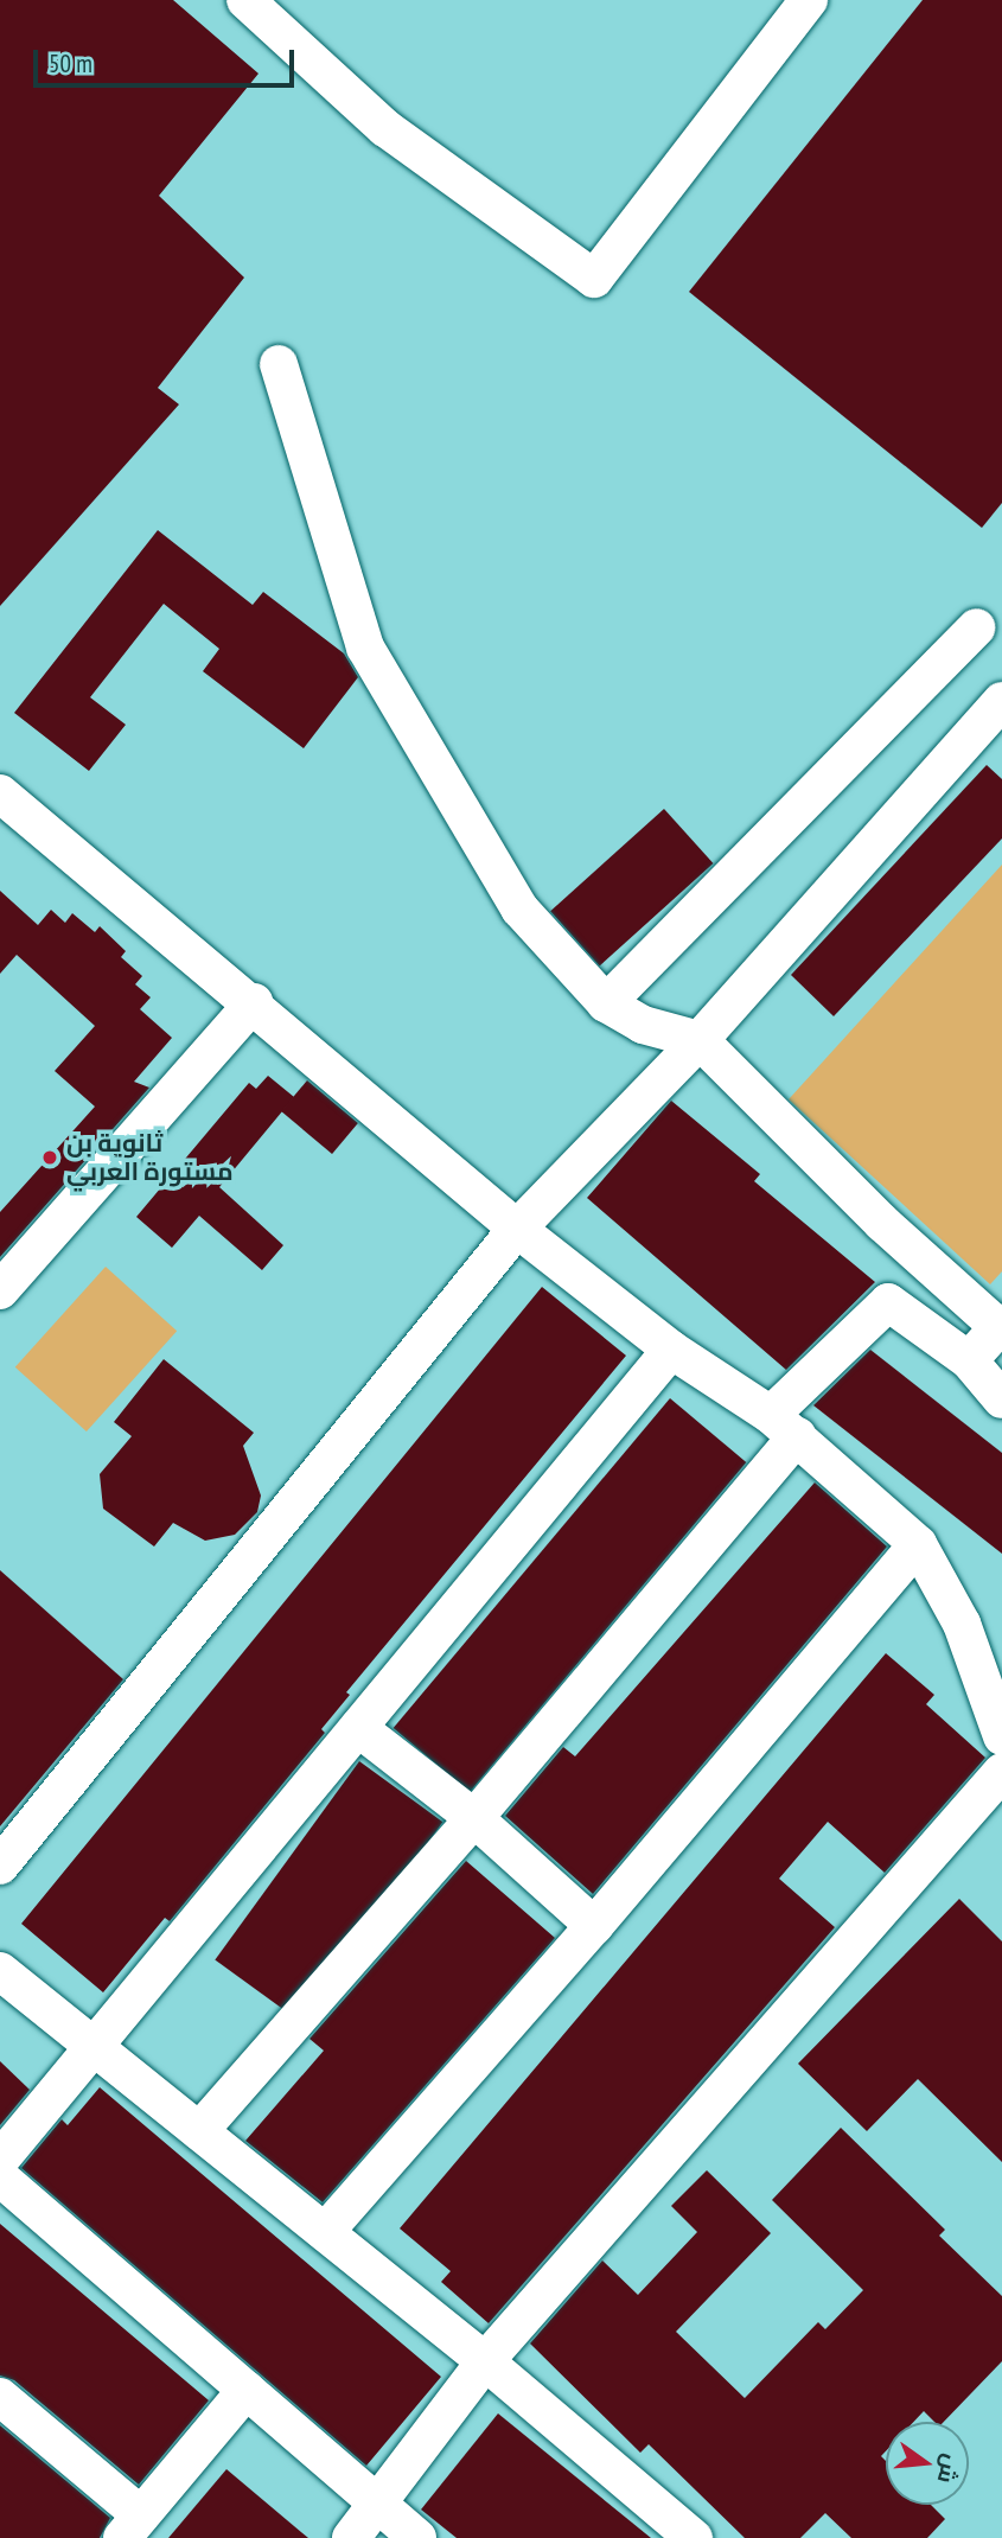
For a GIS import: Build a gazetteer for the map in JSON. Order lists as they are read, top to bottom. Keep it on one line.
{"places":["ثانوية بن مستورة العربي"],"scale_bar":"50 m","north":"right"}
